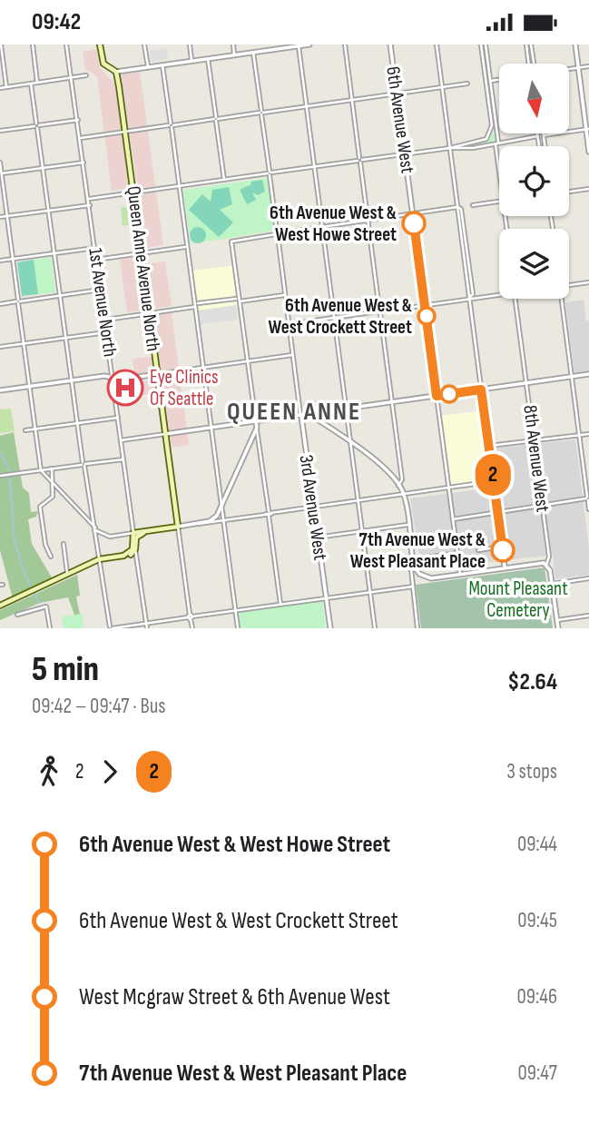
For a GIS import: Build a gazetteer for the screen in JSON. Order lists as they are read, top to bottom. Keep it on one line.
{"streets":{"main road":["Queen Anne Avenue North"],"street":["6th Avenue West","1st Avenue North","8th Avenue West","3rd Avenue West"]},"districts":["QUEEN ANNE"],"parks":["Mount Pleasant Cemetery"],"places":{"other":["6th Avenue West & West Howe Street","6th Avenue West & West Crockett Street","7th Avenue West & West Pleasant Place"],"hospital":["Eye Clinics Of Seattle"]},"lines":["bus line 2"],"north":"bottom","page":{"status":"09:42","on_map":"2","heading":["5 min","09:42 – 09:47 · Bus","$2.64"],"legs":["2","2","3 stops"],"list":[{"name":"6th Avenue West & West Howe Street","value":"09:44"},{"name":"6th Avenue West & West Crockett Street","value":"09:45"},{"name":"West Mcgraw Street & 6th Avenue West","value":"09:46"},{"name":"7th Avenue West & West Pleasant Place","value":"09:47"}]}}
